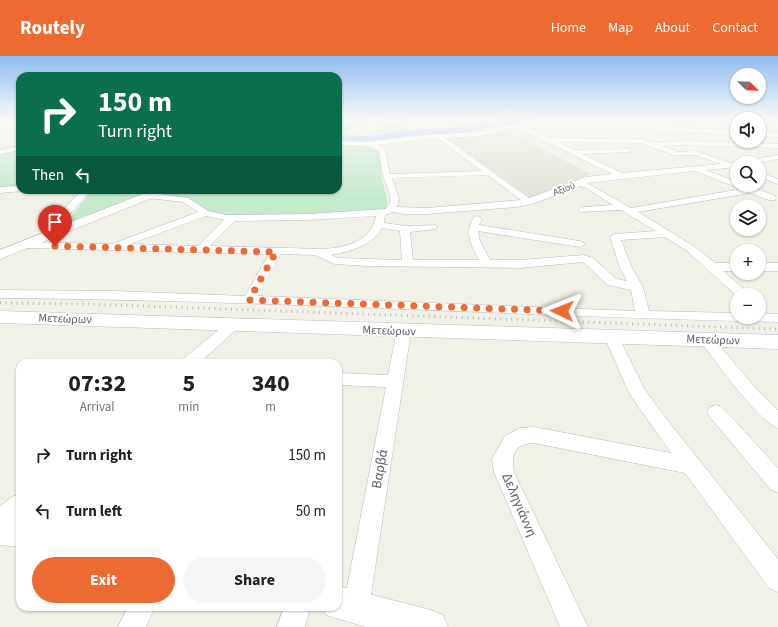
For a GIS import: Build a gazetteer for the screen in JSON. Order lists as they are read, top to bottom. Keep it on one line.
{"streets":{"main road":["Μετεώρων"],"street":["Αξιού","Βαρβά","Δεληγιάννη"]},"crossings":[["Μετεώρων","Βαρβά"]],"north":"bottom right","page":{"header":"Routely","nav":["Home","Map","About","Contact"],"map_buttons":["+","−"],"turn":["150 m","Turn right"],"then":"Then","eta":["07:32","Arrival","5","min","340","m"],"list":[{"name":"Turn right","value":"150 m"},{"name":"Turn left","value":"50 m"}],"buttons":["Exit","Share"]}}
